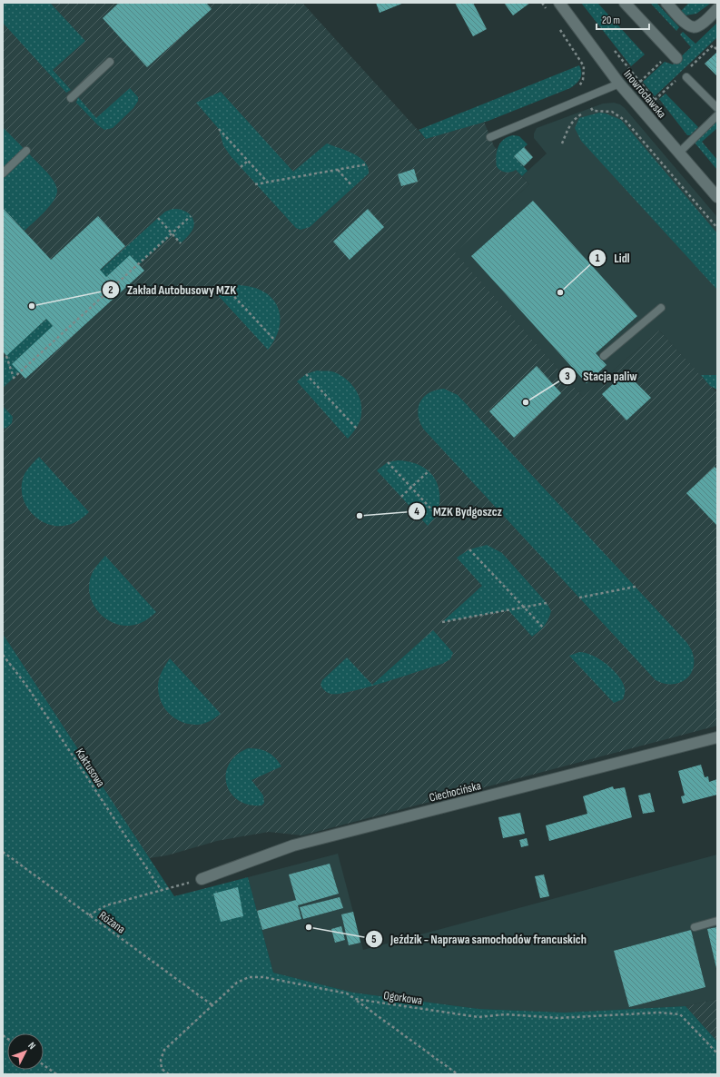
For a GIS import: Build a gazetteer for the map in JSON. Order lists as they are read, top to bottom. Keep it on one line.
{"streets":{"street":["Inowrocławska","Ciechocińska"],"path":["Kaktusowa","Różana","Ogorkowa"]},"crossings":[["Różana","Ogorkowa"]],"places":["Lidl","Zakład Autobusowy MZK","Stacja paliw","MZK Bydgoszcz","Jeździk - Naprawa samochodów francuskich"],"scale_bar":"20 m","north":"top right"}
